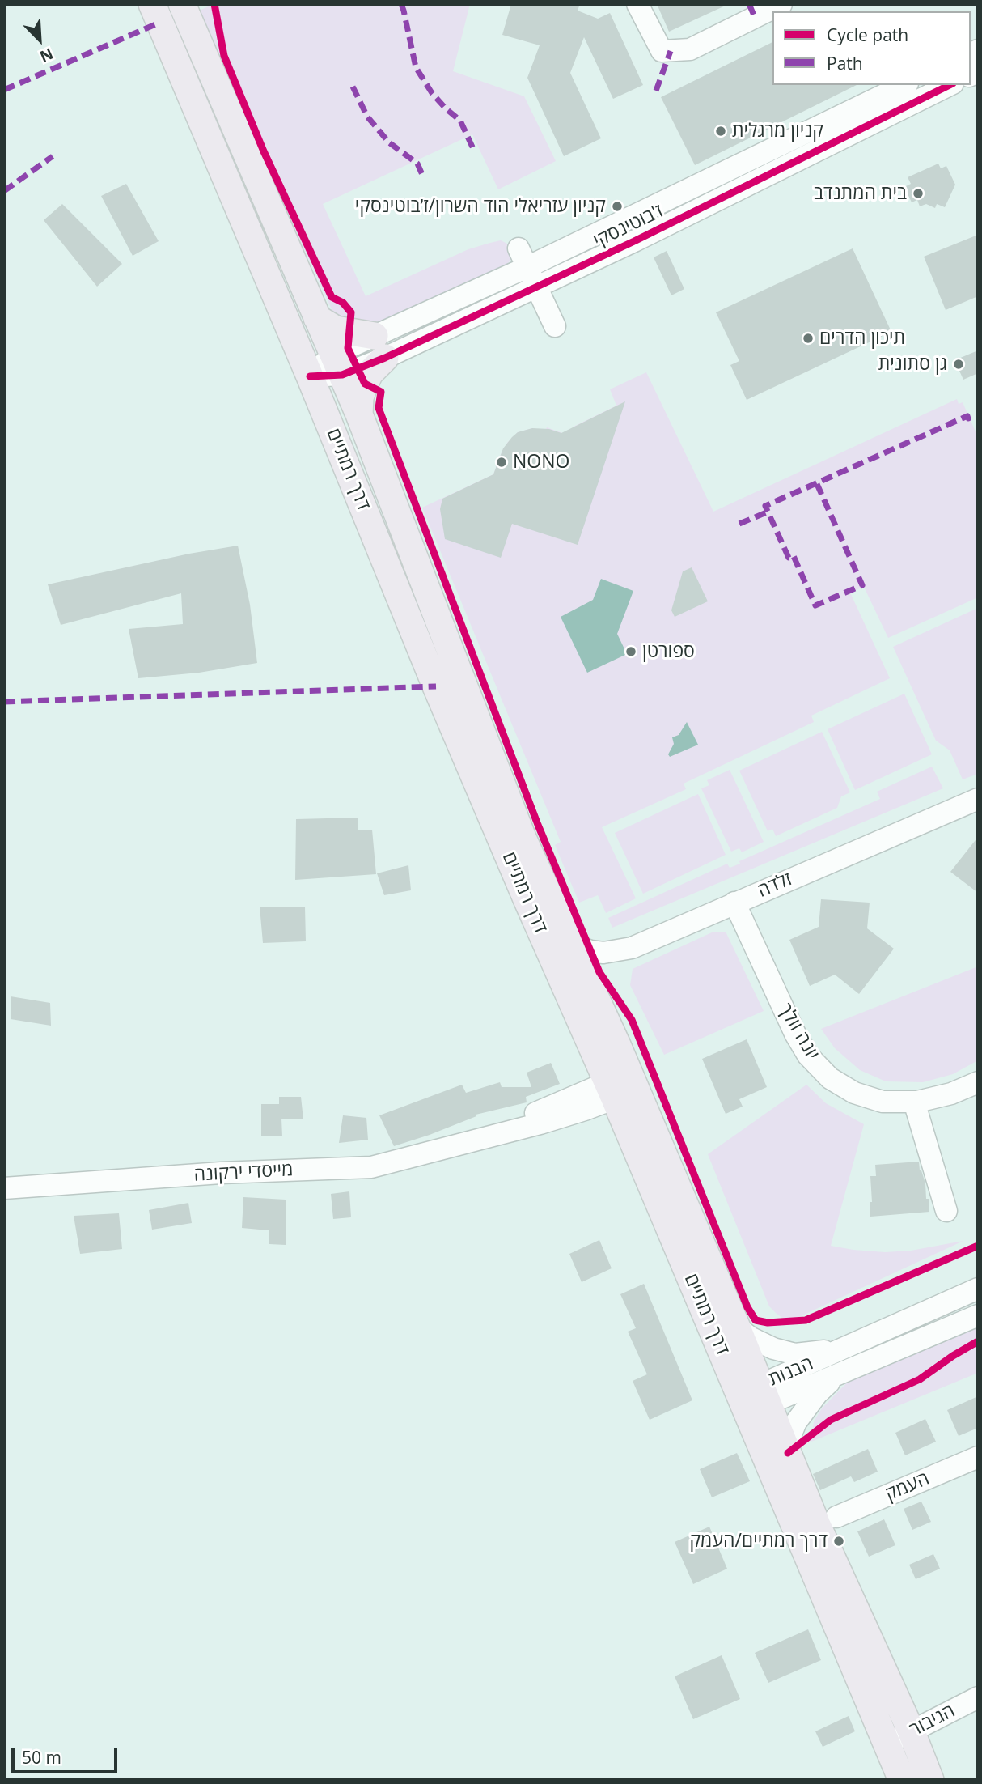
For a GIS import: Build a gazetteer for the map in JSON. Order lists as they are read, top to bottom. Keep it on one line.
{"streets":{"main road":["דרך רמתיים"],"street":["ז'בוטינסקי","זלדה","יונה וולך","מייסדי ירקונה","הבנות","העמק","הגיבור"]},"crossings":[["ז'בוטינסקי","דרך רמתיים"],["דרך רמתיים","זלדה"],["דרך רמתיים","מייסדי ירקונה"],["דרך רמתיים","הבנות"],["דרך רמתיים","הגיבור"],["זלדה","יונה וולך"]],"places":["קניון מרגלית","בית המתנדב","קניון עזריאלי הוד השרון/ז׳בוטינסקי","תיכון הדרים","גן סתונית","NONO","ספורטן","דרך רמתיים/העמק"],"legend":["Cycle path","Path"],"scale_bar":"50 m","north":"bottom right"}
